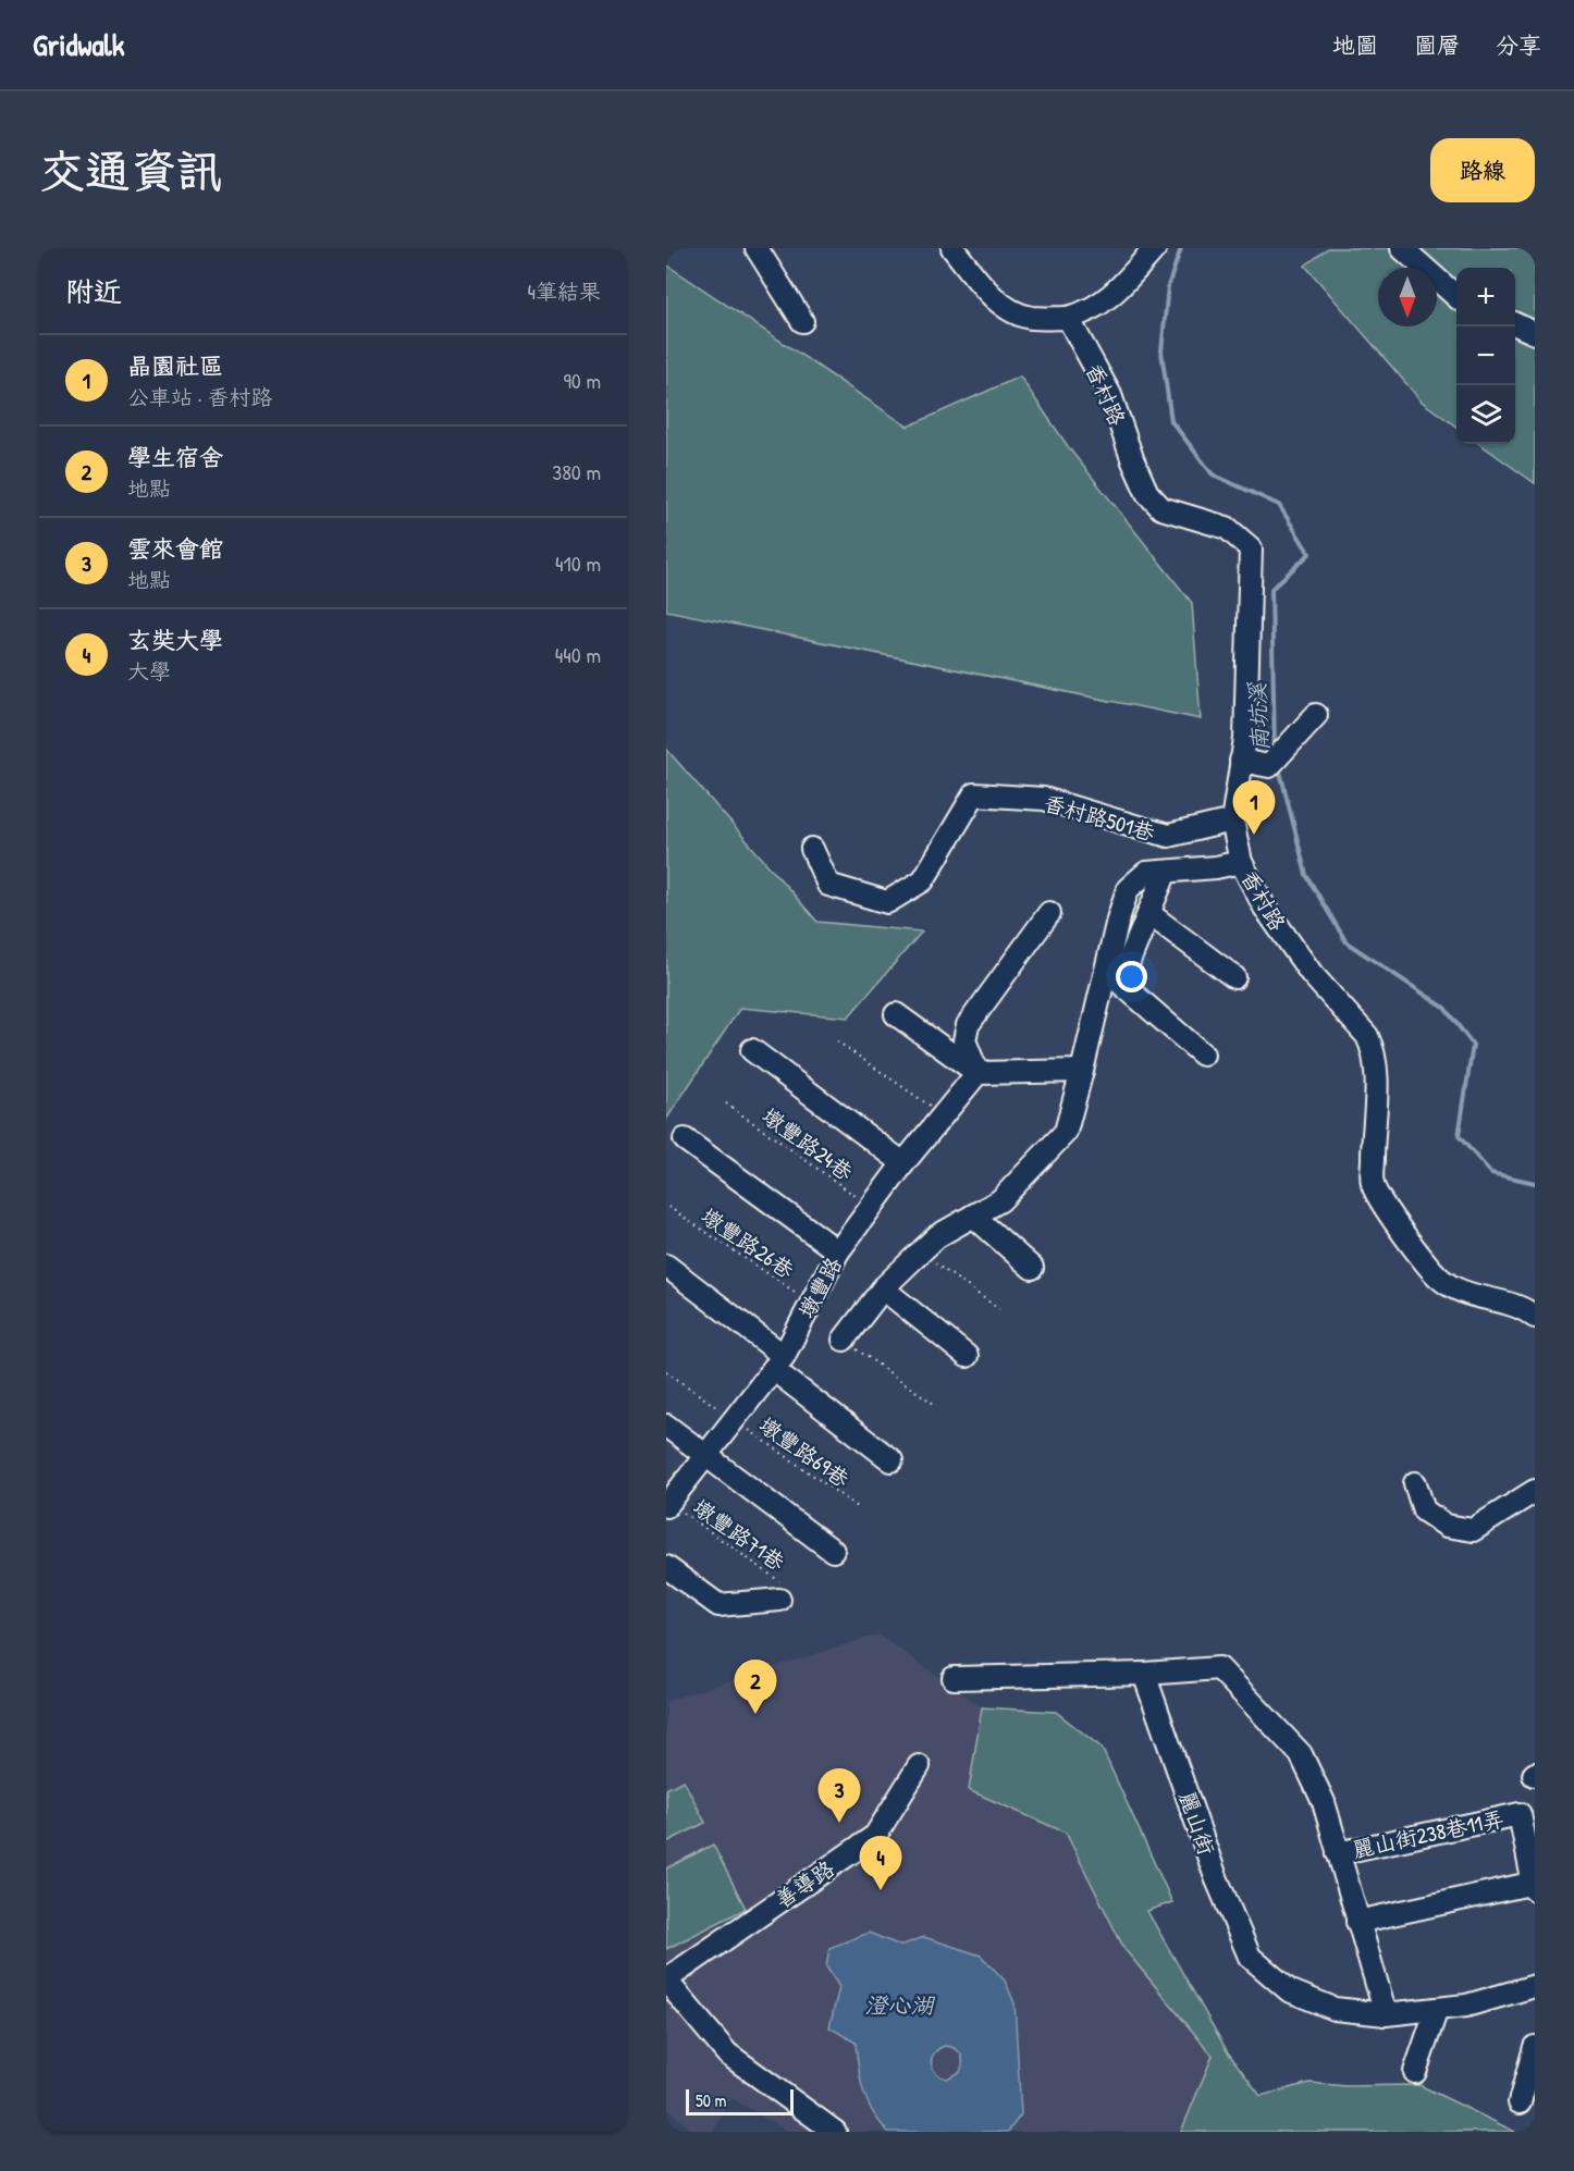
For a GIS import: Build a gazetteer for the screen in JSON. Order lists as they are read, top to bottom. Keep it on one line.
{"streets":{"street":["香村路","香村路501巷","墩豐路","麗山街","麗山街238巷11弄","善導路"],"path":["墩豐路24巷","墩豐路26巷","墩豐路69巷","墩豐路71巷"]},"crossings":[["香村路","香村路501巷"],["墩豐路24巷","墩豐路"],["墩豐路26巷","墩豐路"],["墩豐路","墩豐路69巷"],["墩豐路","墩豐路71巷"]],"water":["南坑溪","澄心湖"],"scale_bar":"50 m","north":"bottom","page":{"header":"Gridwalk","nav":["地圖","圖層","分享"],"buttons":"路線","title":"交通資訊","heading":["附近","4筆結果"],"map_buttons":["+","−"],"list":[{"mark":"1","name":"晶園社區","note":"公車站 · 香村路","value":"90 m"},{"mark":"2","name":"學生宿舍","note":"地點","value":"380 m"},{"mark":"3","name":"雲來會館","note":"地點","value":"410 m"},{"mark":"4","name":"玄奘大學","note":"大學","value":"440 m"}],"pins":["1","2","3","4"],"scale":"50 m"}}
